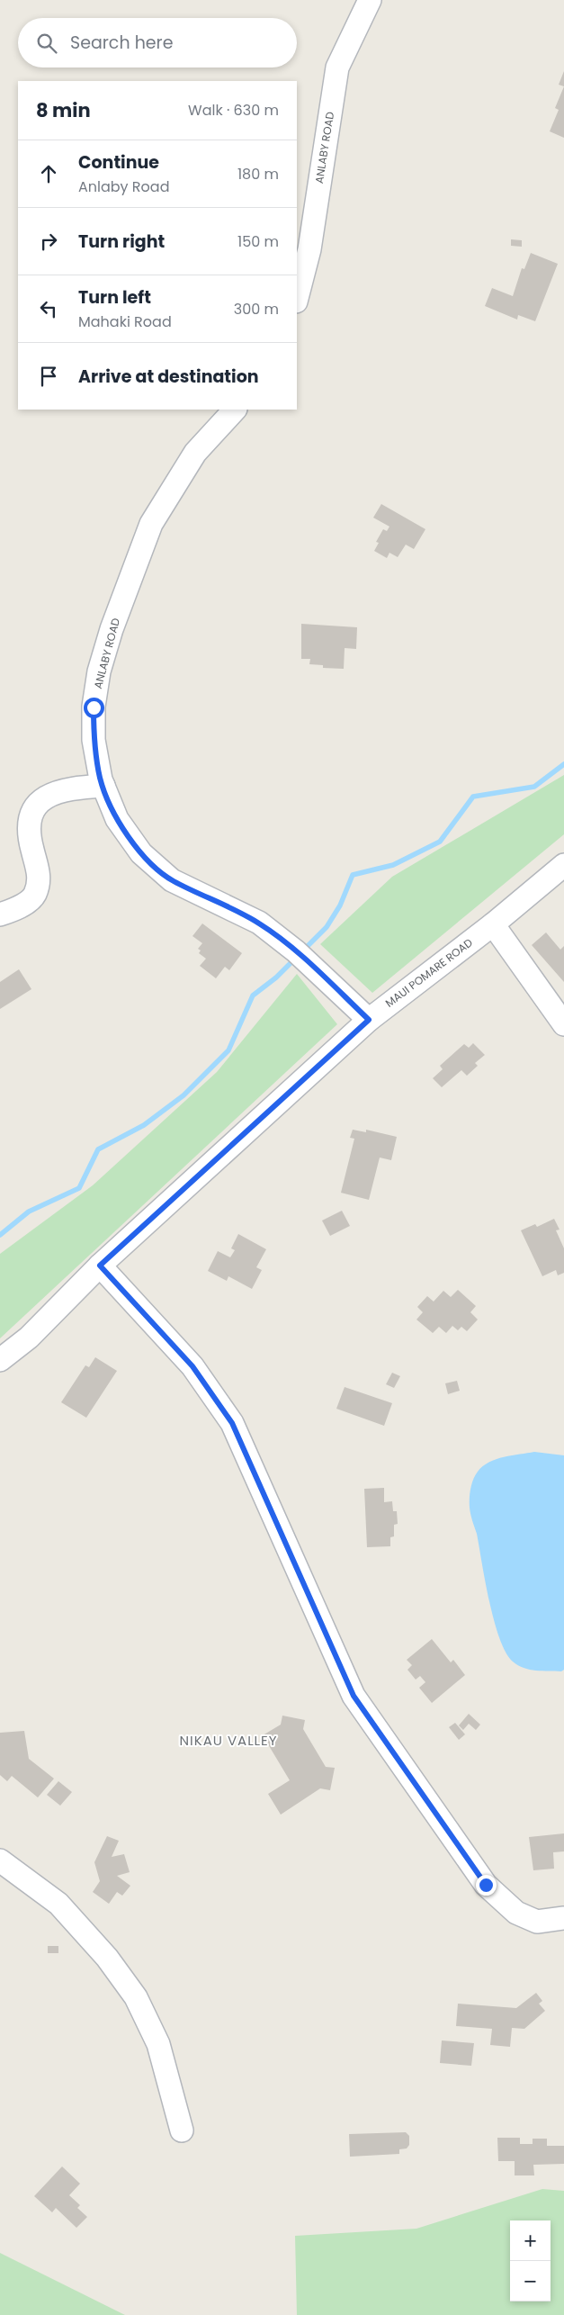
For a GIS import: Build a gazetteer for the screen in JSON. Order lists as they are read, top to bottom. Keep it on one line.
{"streets":{"street":["ANLABY ROAD","MAUI POMARE ROAD"]},"crossings":[["ANLABY ROAD","MAUI POMARE ROAD"]],"districts":["NIKAU VALLEY"],"page":{"search":"Search here","heading":["8 min","Walk · 630 m"],"list":[["Continue","Anlaby Road","180 m"],["Turn right","150 m"],["Turn left","Mahaki Road","300 m"],"Arrive at destination"],"map_buttons":["+","−"]}}
